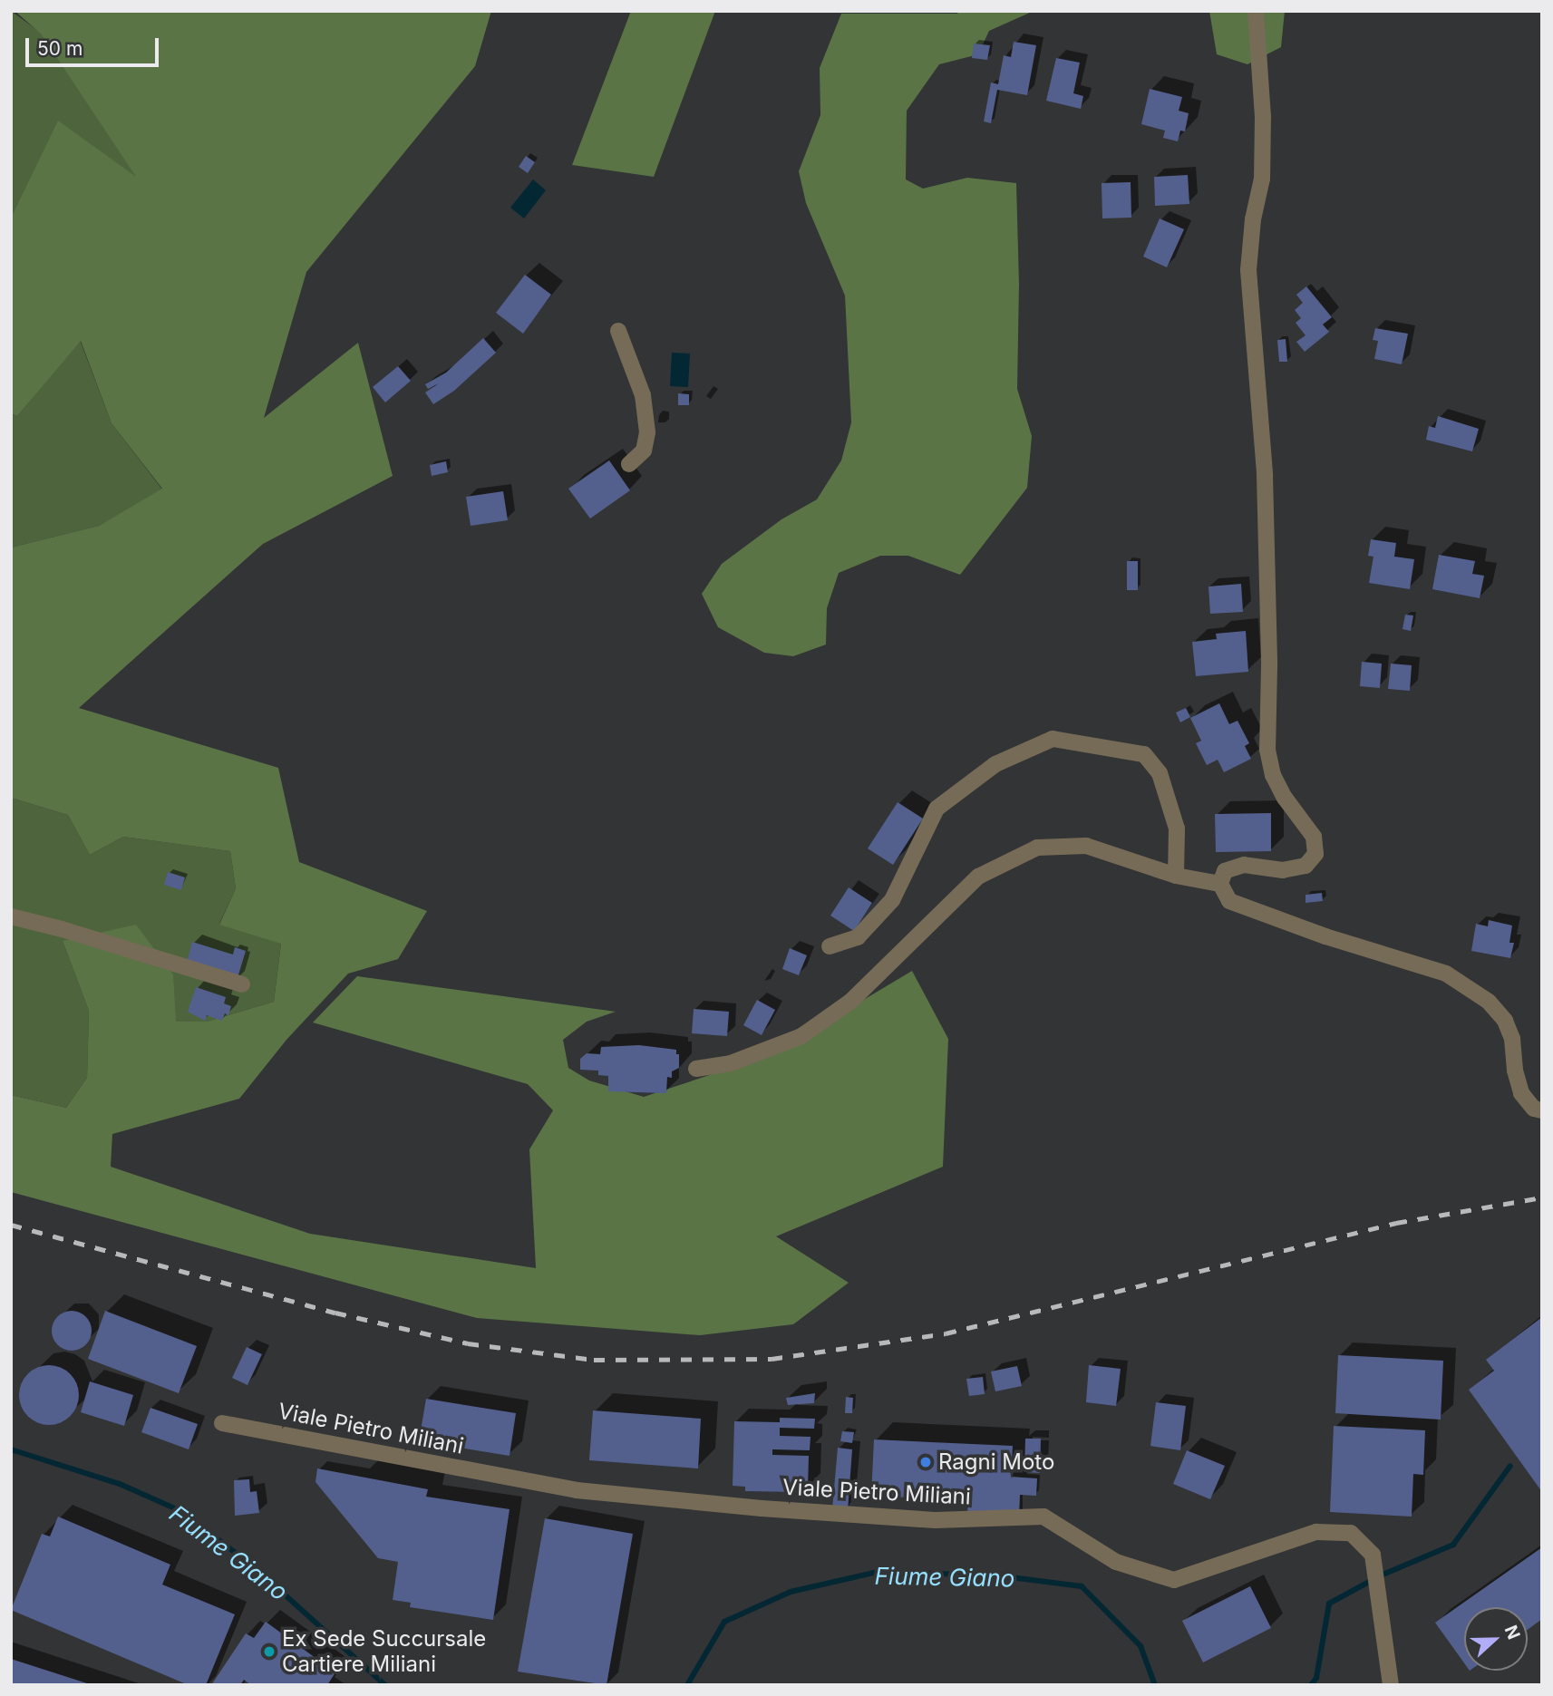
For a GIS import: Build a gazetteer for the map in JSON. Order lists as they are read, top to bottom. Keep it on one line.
{"streets":{"street":["Viale Pietro Miliani"]},"water":["Fiume Giano"],"places":["Ragni Moto","Ex Sede Succursale Cartiere Miliani"],"scale_bar":"50 m","north":"right"}
